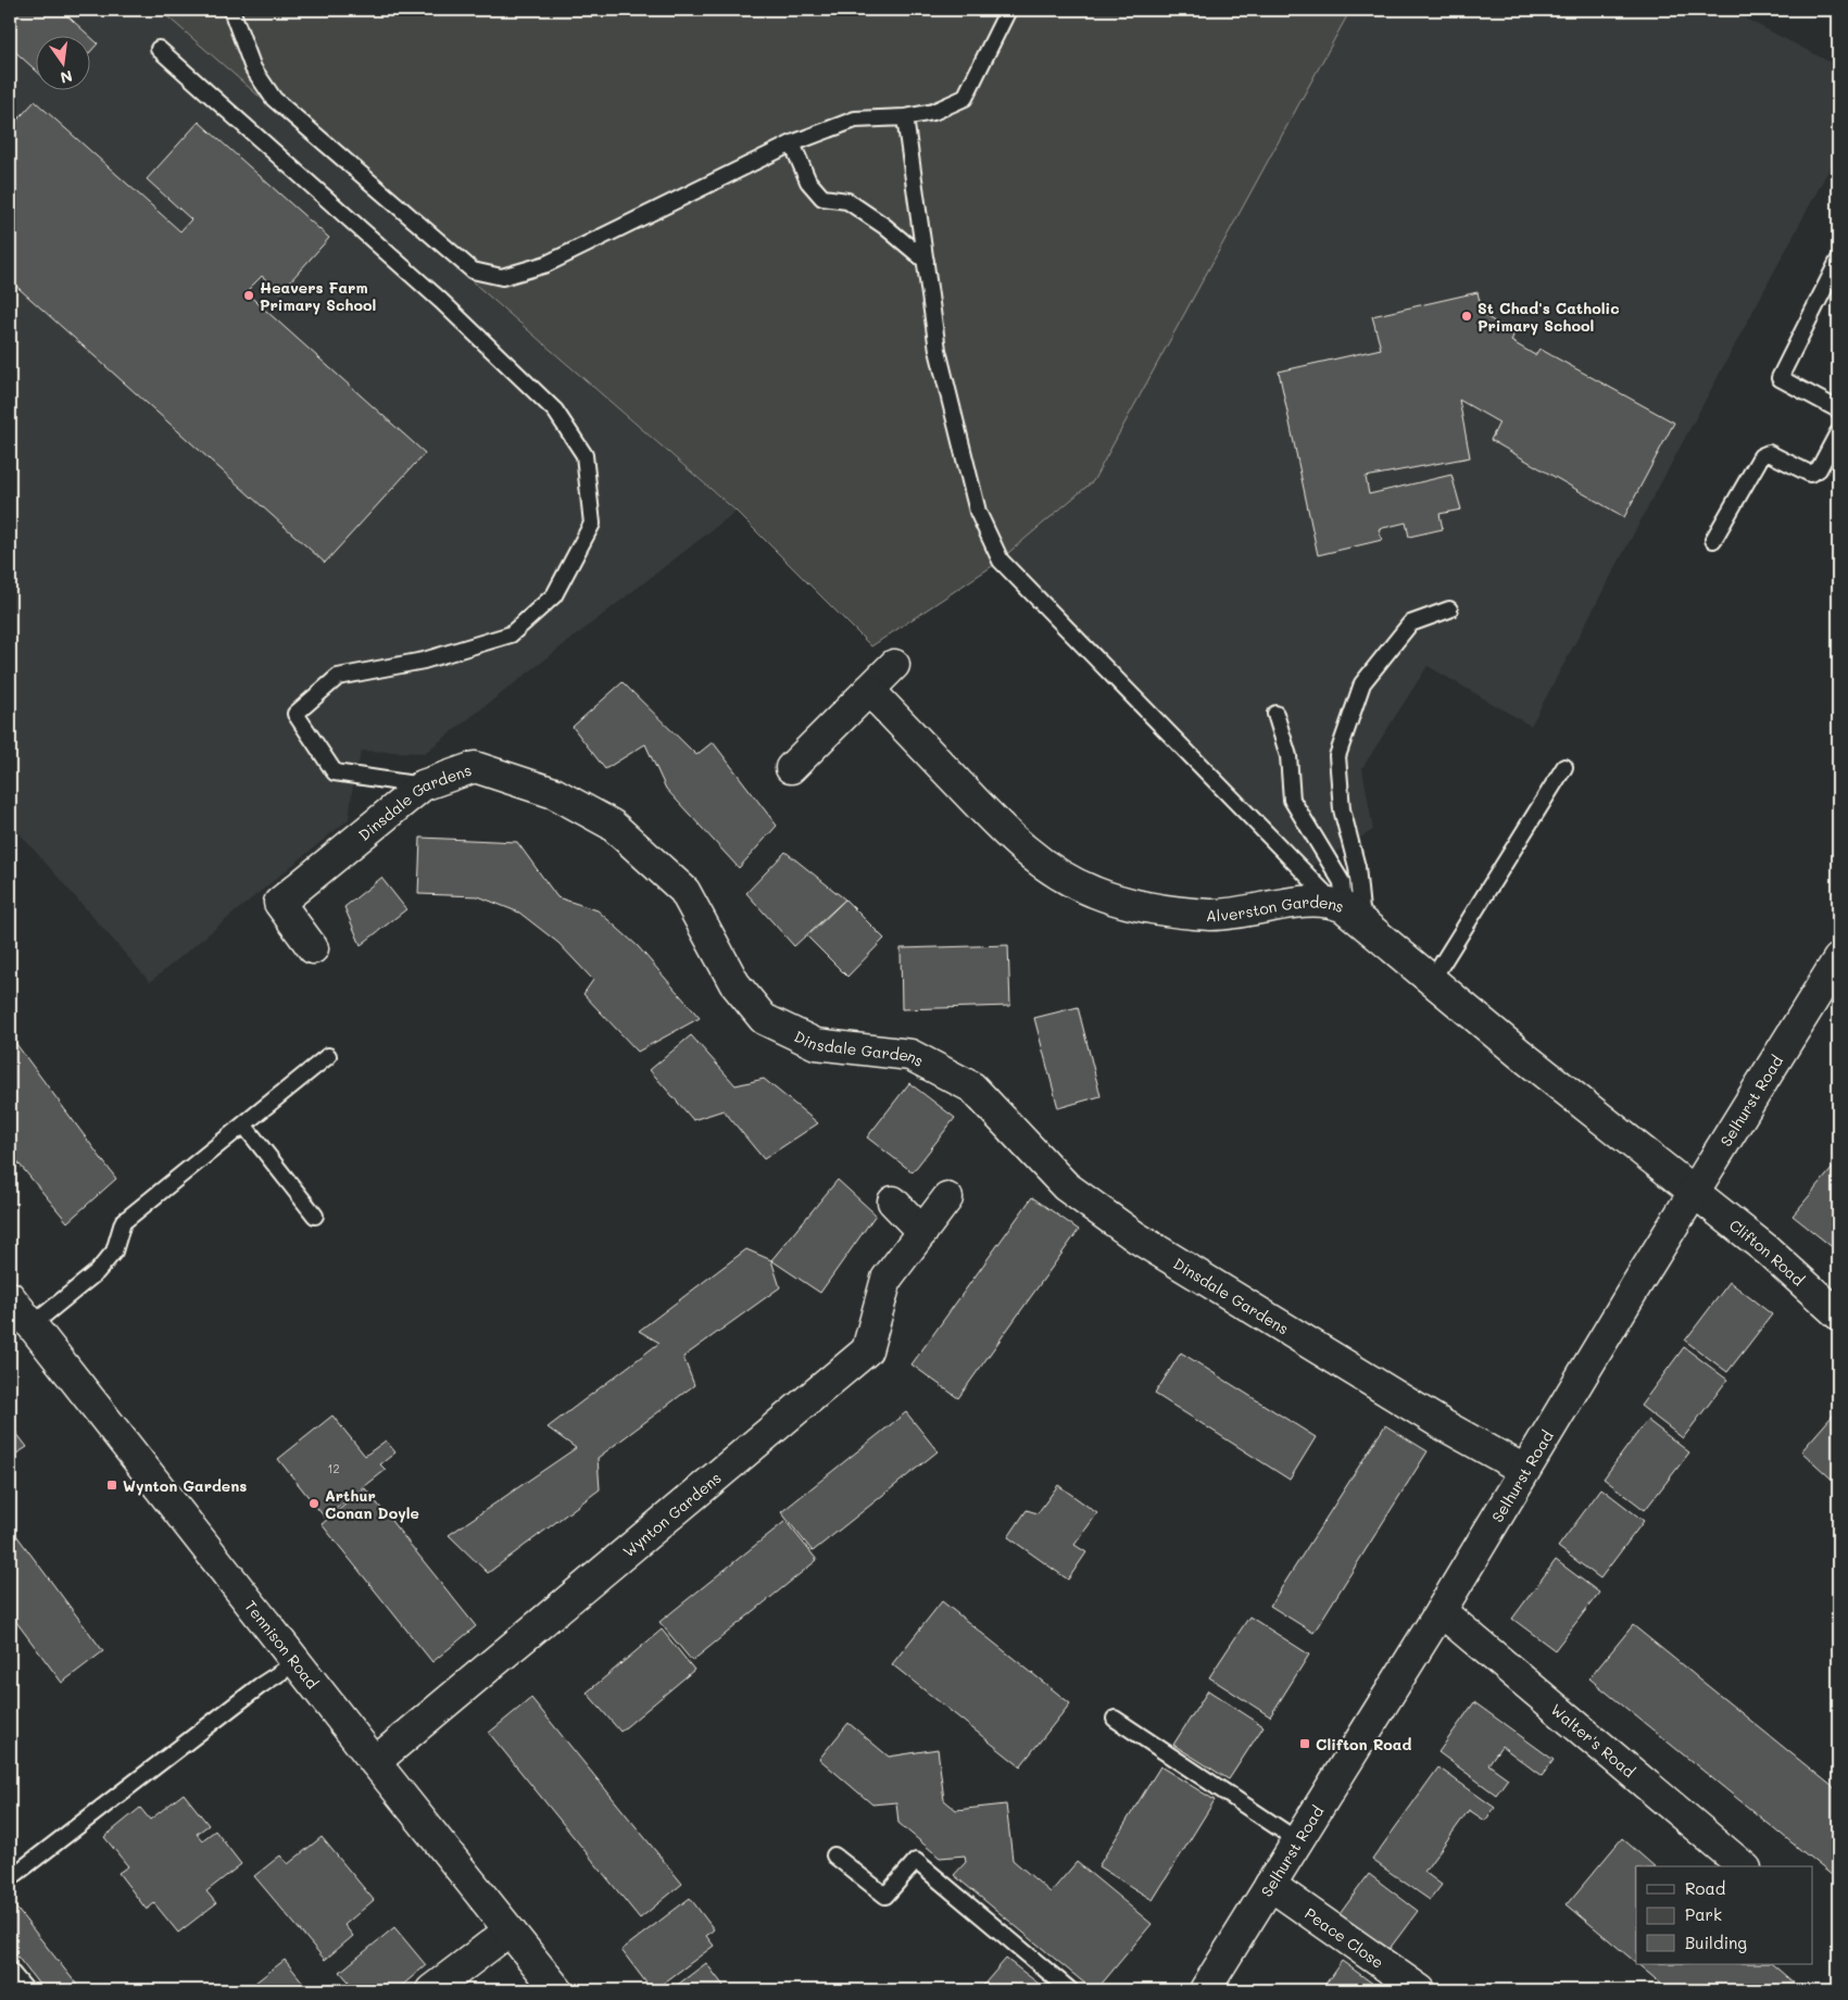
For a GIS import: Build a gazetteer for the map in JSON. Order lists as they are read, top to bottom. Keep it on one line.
{"streets":{"street":["Dinsdale Gardens","Alverston Gardens","Selhurst Road","Clifton Road","Wynton Gardens","Tennison Road","Walter's Road","Peace Close"]},"crossings":[["Dinsdale Gardens","Selhurst Road"],["Alverston Gardens","Selhurst Road"],["Alverston Gardens","Clifton Road"],["Selhurst Road","Clifton Road"],["Selhurst Road","Walter's Road"],["Selhurst Road","Peace Close"],["Wynton Gardens","Tennison Road"]],"places":{"other":["Heavers Farm Primary School","St Chad's Catholic Primary School","Arthur Conan Doyle"],"transit":["Wynton Gardens","Clifton Road"]},"house_numbers":["12"],"legend":["Road","Park","Building"],"north":"bottom"}
